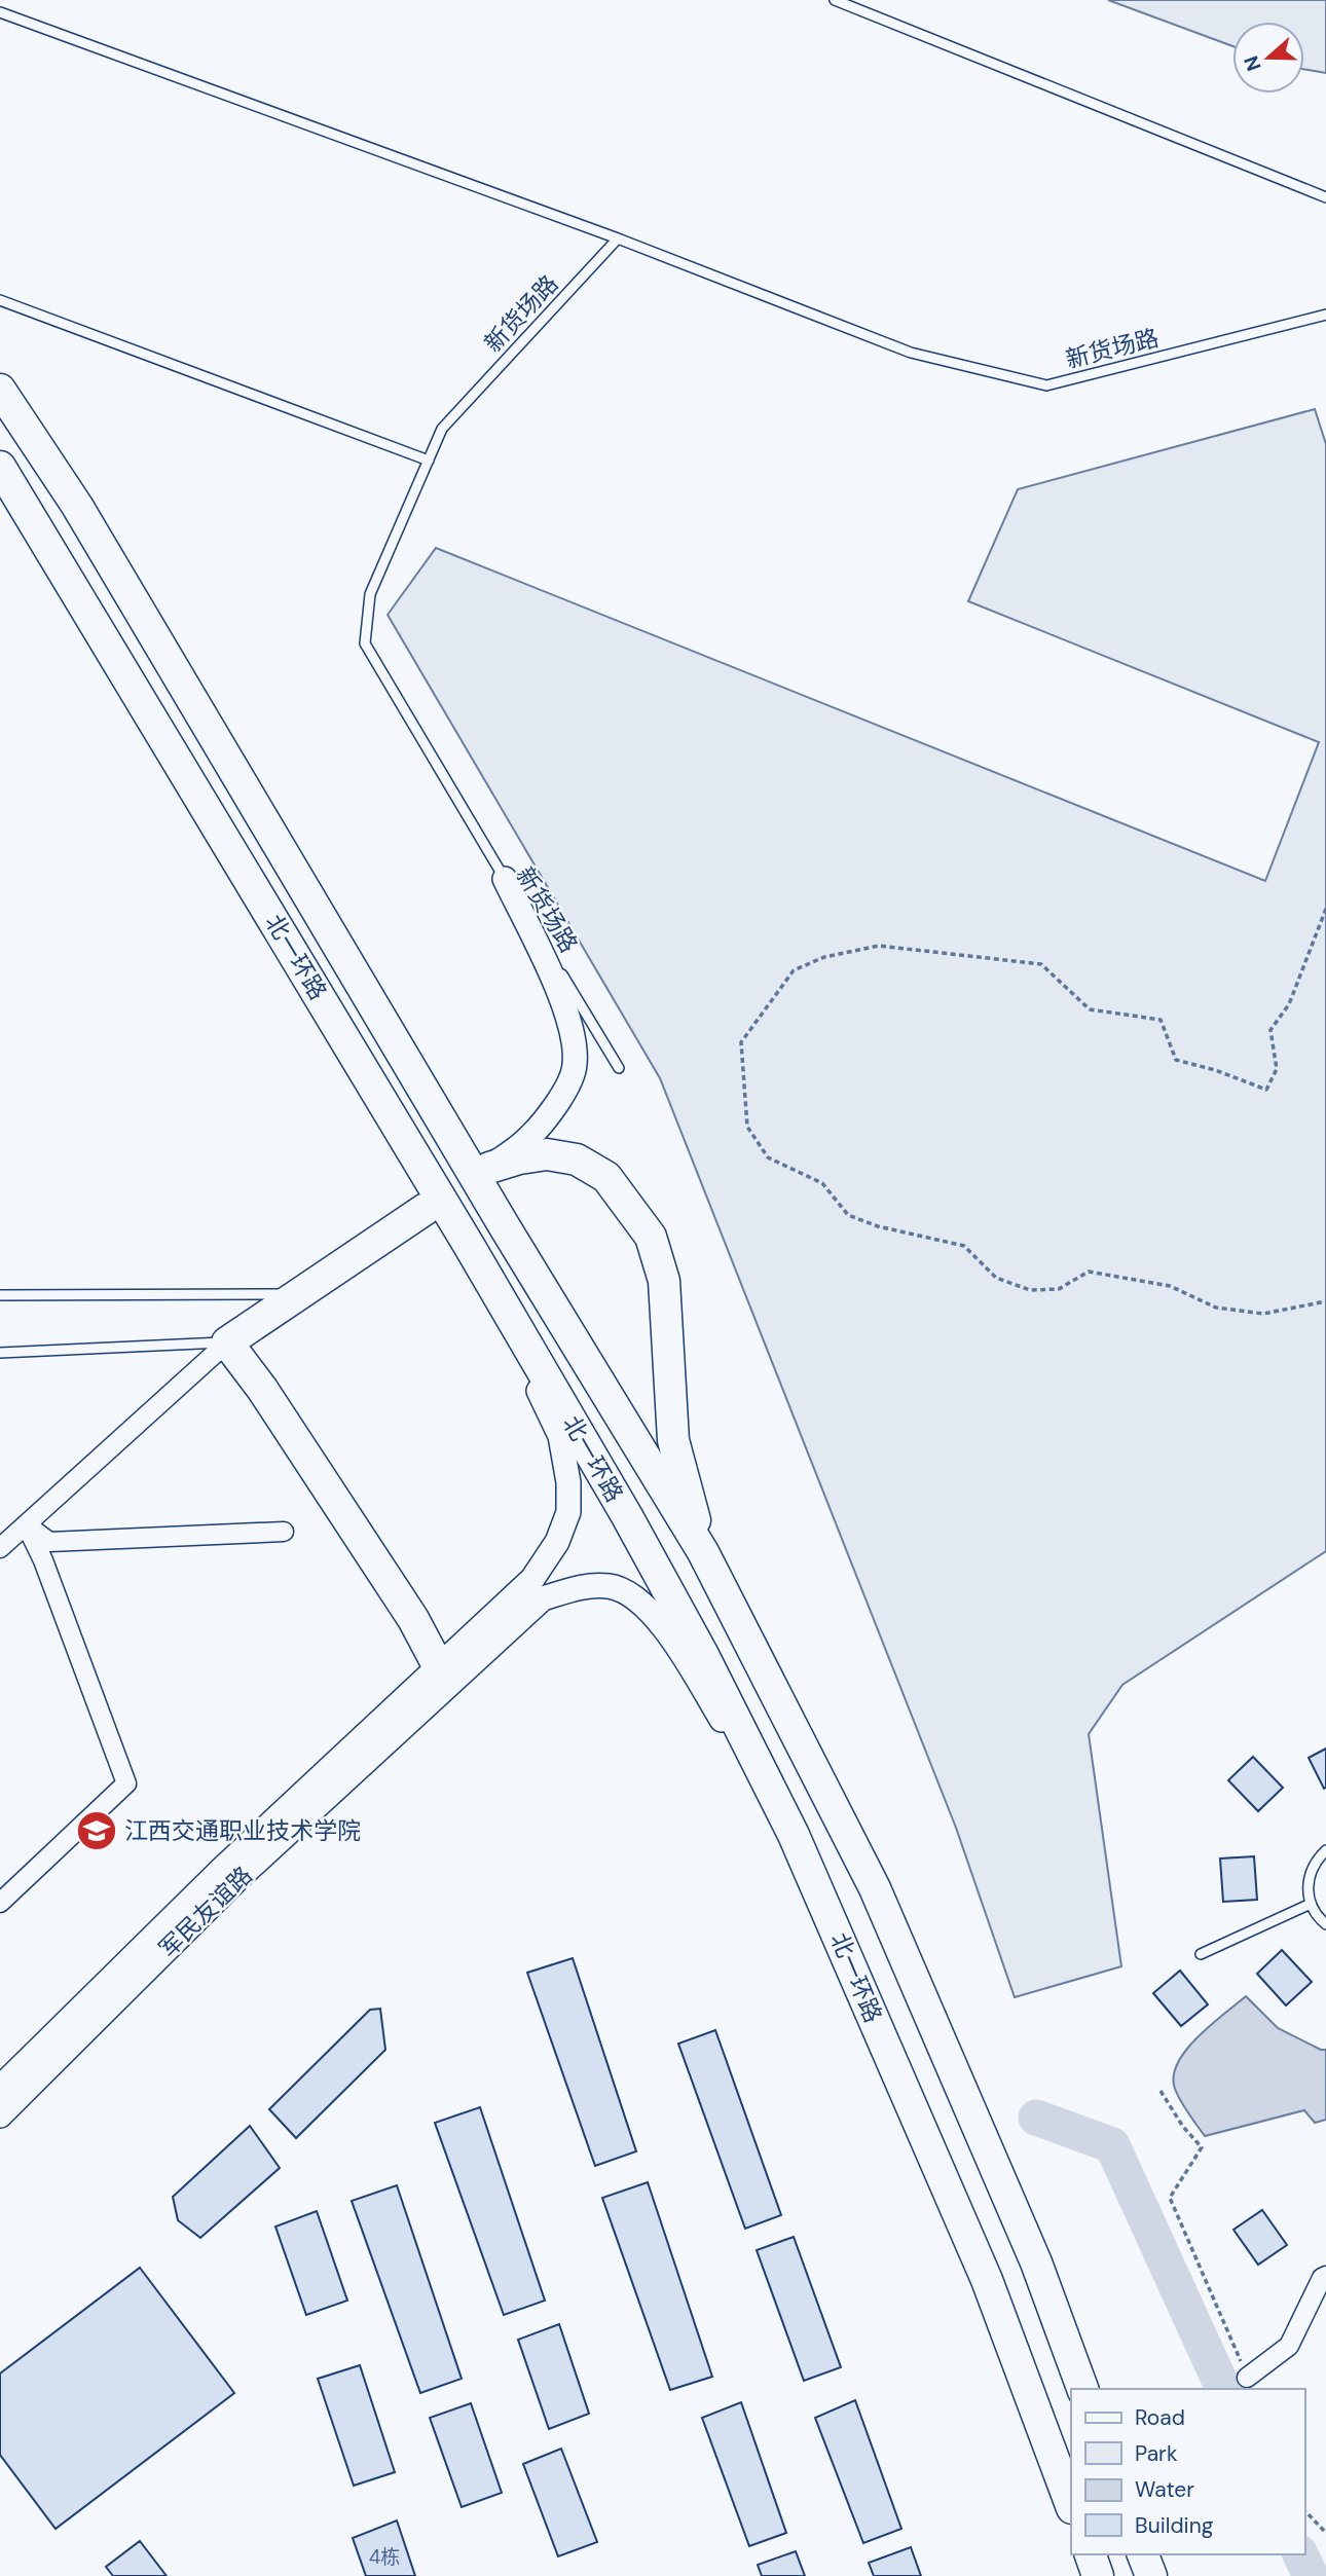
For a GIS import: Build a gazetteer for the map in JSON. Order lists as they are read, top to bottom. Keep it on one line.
{"streets":{"highway":["北一环路"],"street":["军民友谊路"],"lane":["新货场路"]},"places":{"school or university":["江西交通职业技术学院"]},"house_numbers":["4栋"],"legend":["Road","Park","Water","Building"],"north":"left"}
